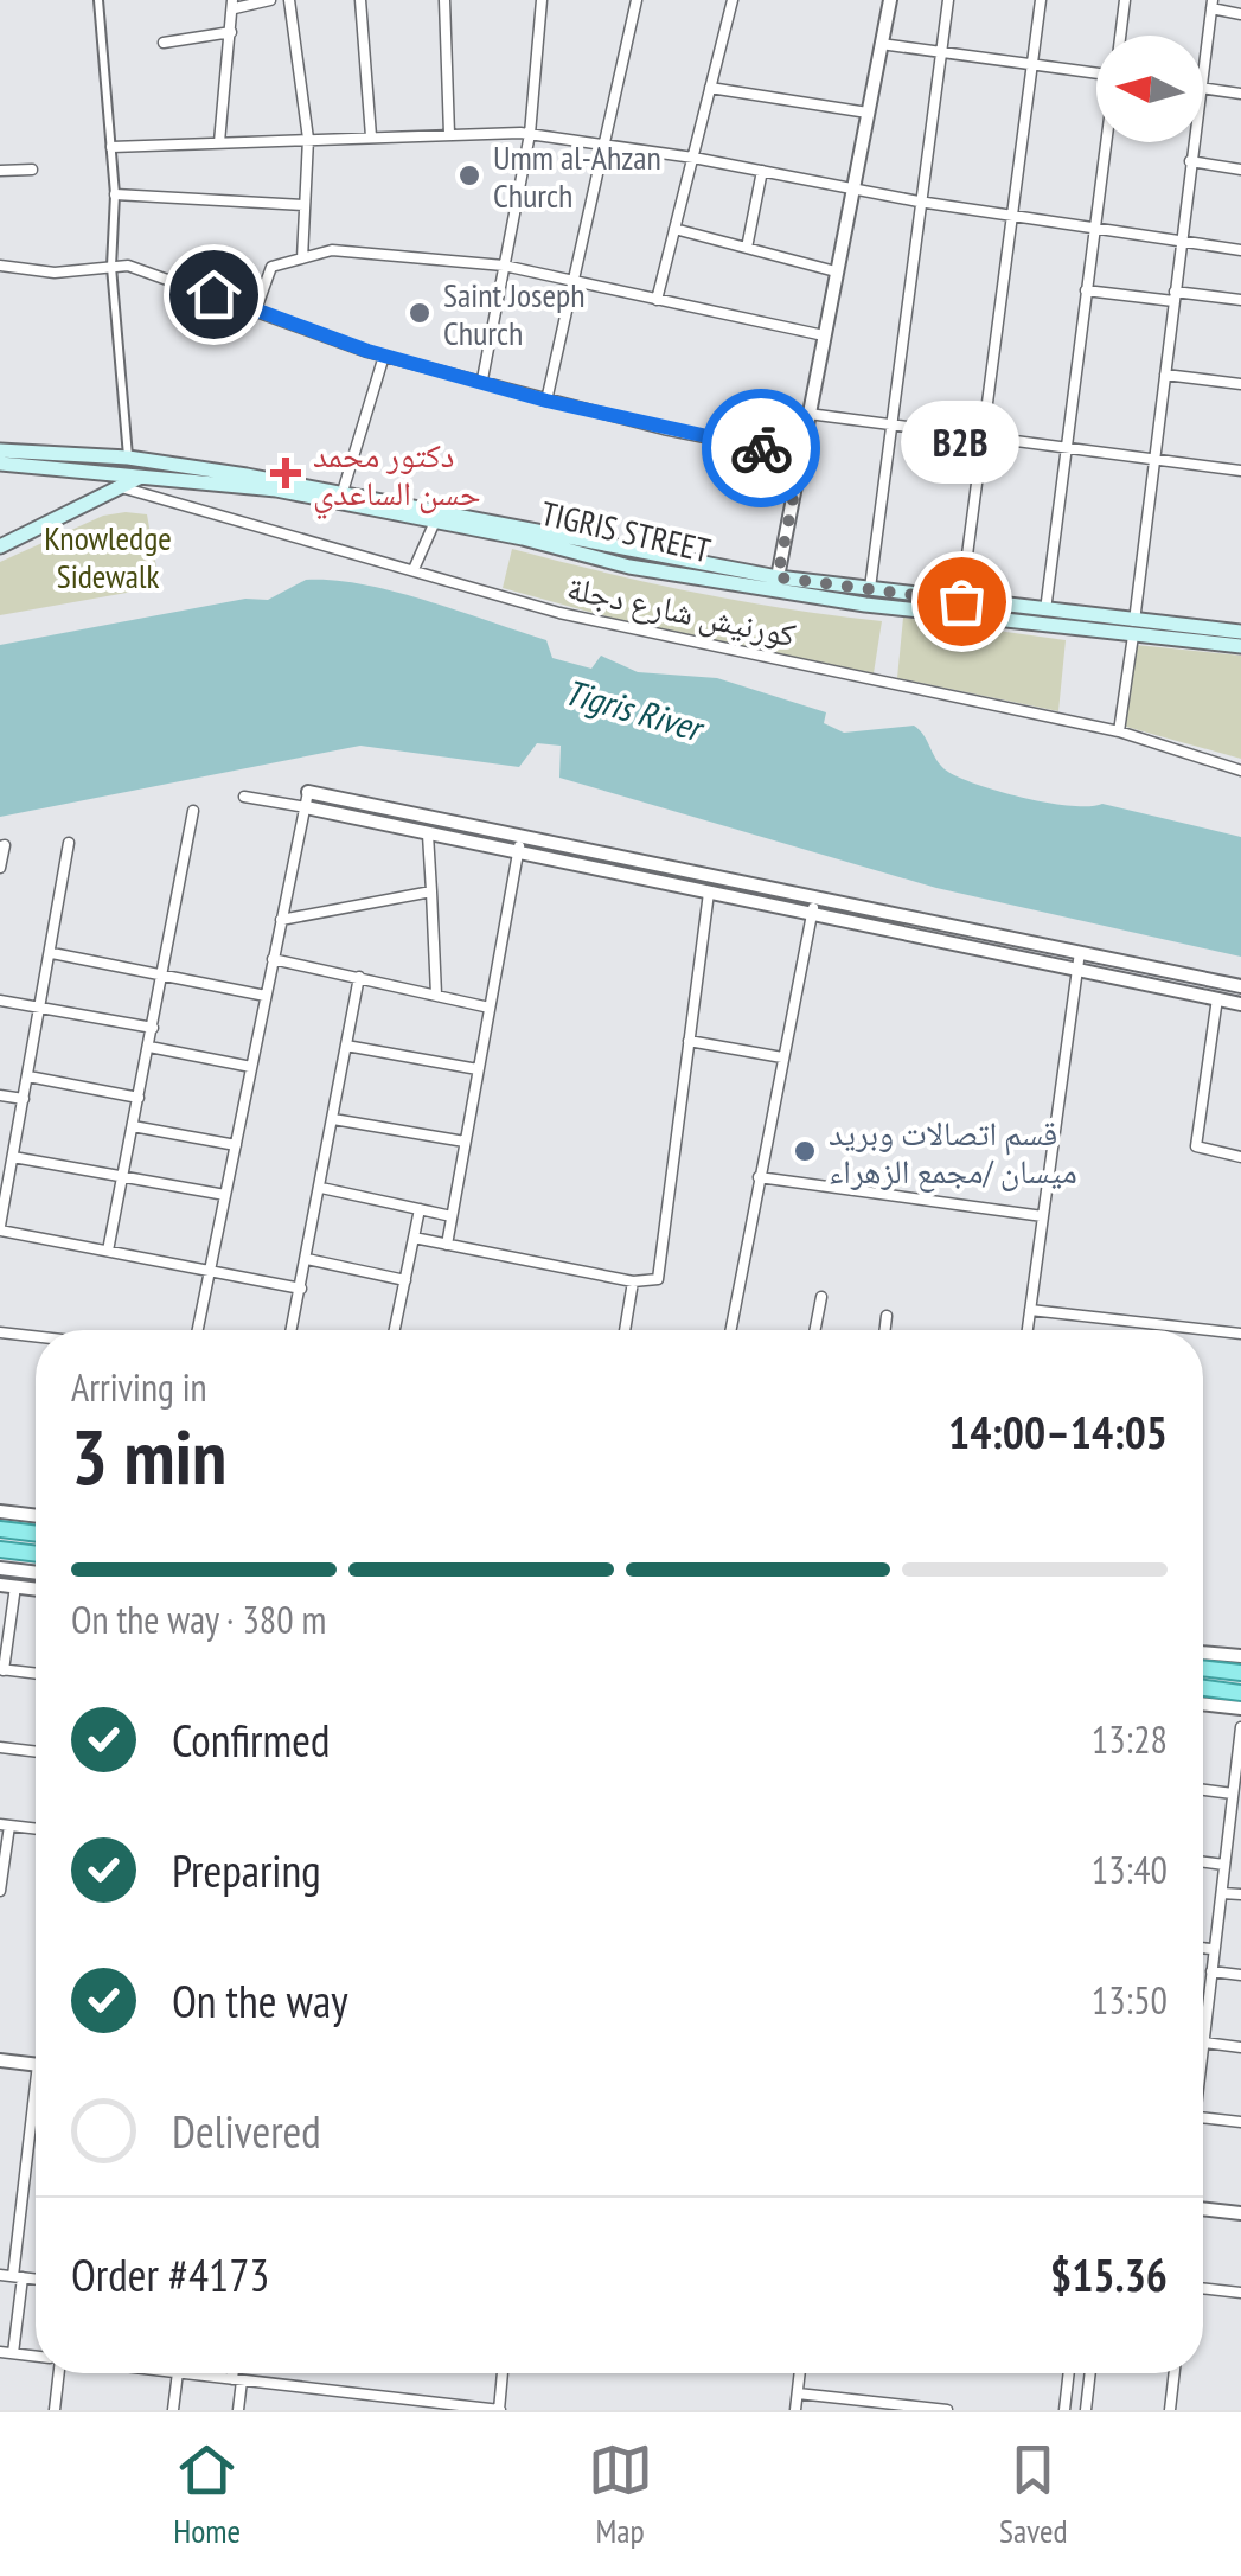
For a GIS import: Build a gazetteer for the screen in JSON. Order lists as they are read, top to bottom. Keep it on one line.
{"streets":{"main road":["TIGRIS STREET"],"street":["كورنيش شارع دجلة"]},"water":["Tigris River"],"parks":["Knowledge Sidewalk"],"places":{"other":["Umm al-Ahzan Church","Saint Joseph Church","B2B","قسم اتصالات وبريد ميسان /مجمع الزهراء"],"health":["دكتور محمد حسن الساعدي"]},"north":"left","page":{"bubble":"B2B","heading":["3 min","Arriving in","14:00–14:05"],"panel":["Order #4173","$15.36"],"bar":"On the way · 380 m","list":[["Confirmed","13:28"],["Preparing","13:40"],["On the way","13:50"],"Delivered"],"tabs":["Home","Map","Saved"]}}
